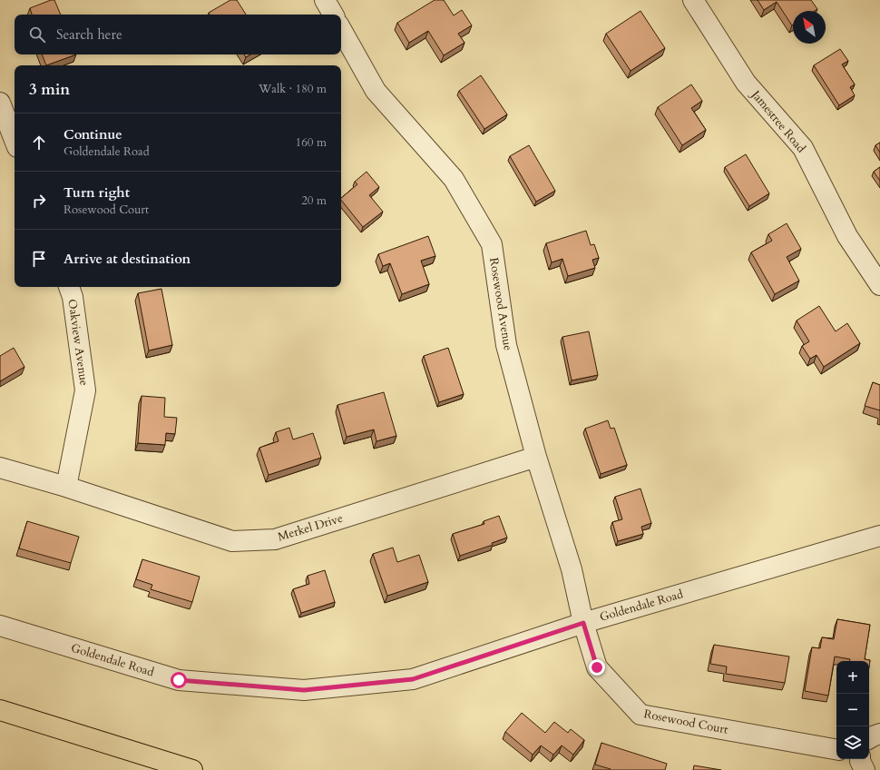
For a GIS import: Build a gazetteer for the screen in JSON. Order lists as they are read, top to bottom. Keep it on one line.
{"streets":{"street":["Jamestree Road","Rosewood Avenue","Oakview Avenue","Merkel Drive","Goldendale Road","Rosewood Court"]},"crossings":[["Rosewood Avenue","Merkel Drive"],["Rosewood Avenue","Goldendale Road"],["Rosewood Avenue","Rosewood Court"],["Oakview Avenue","Merkel Drive"],["Goldendale Road","Rosewood Court"]],"north":"top left","page":{"search":"Search here","heading":["3 min","Walk · 180 m"],"list":[["Continue","Goldendale Road","160 m"],["Turn right","Rosewood Court","20 m"],"Arrive at destination"],"map_buttons":["+","−"]}}
